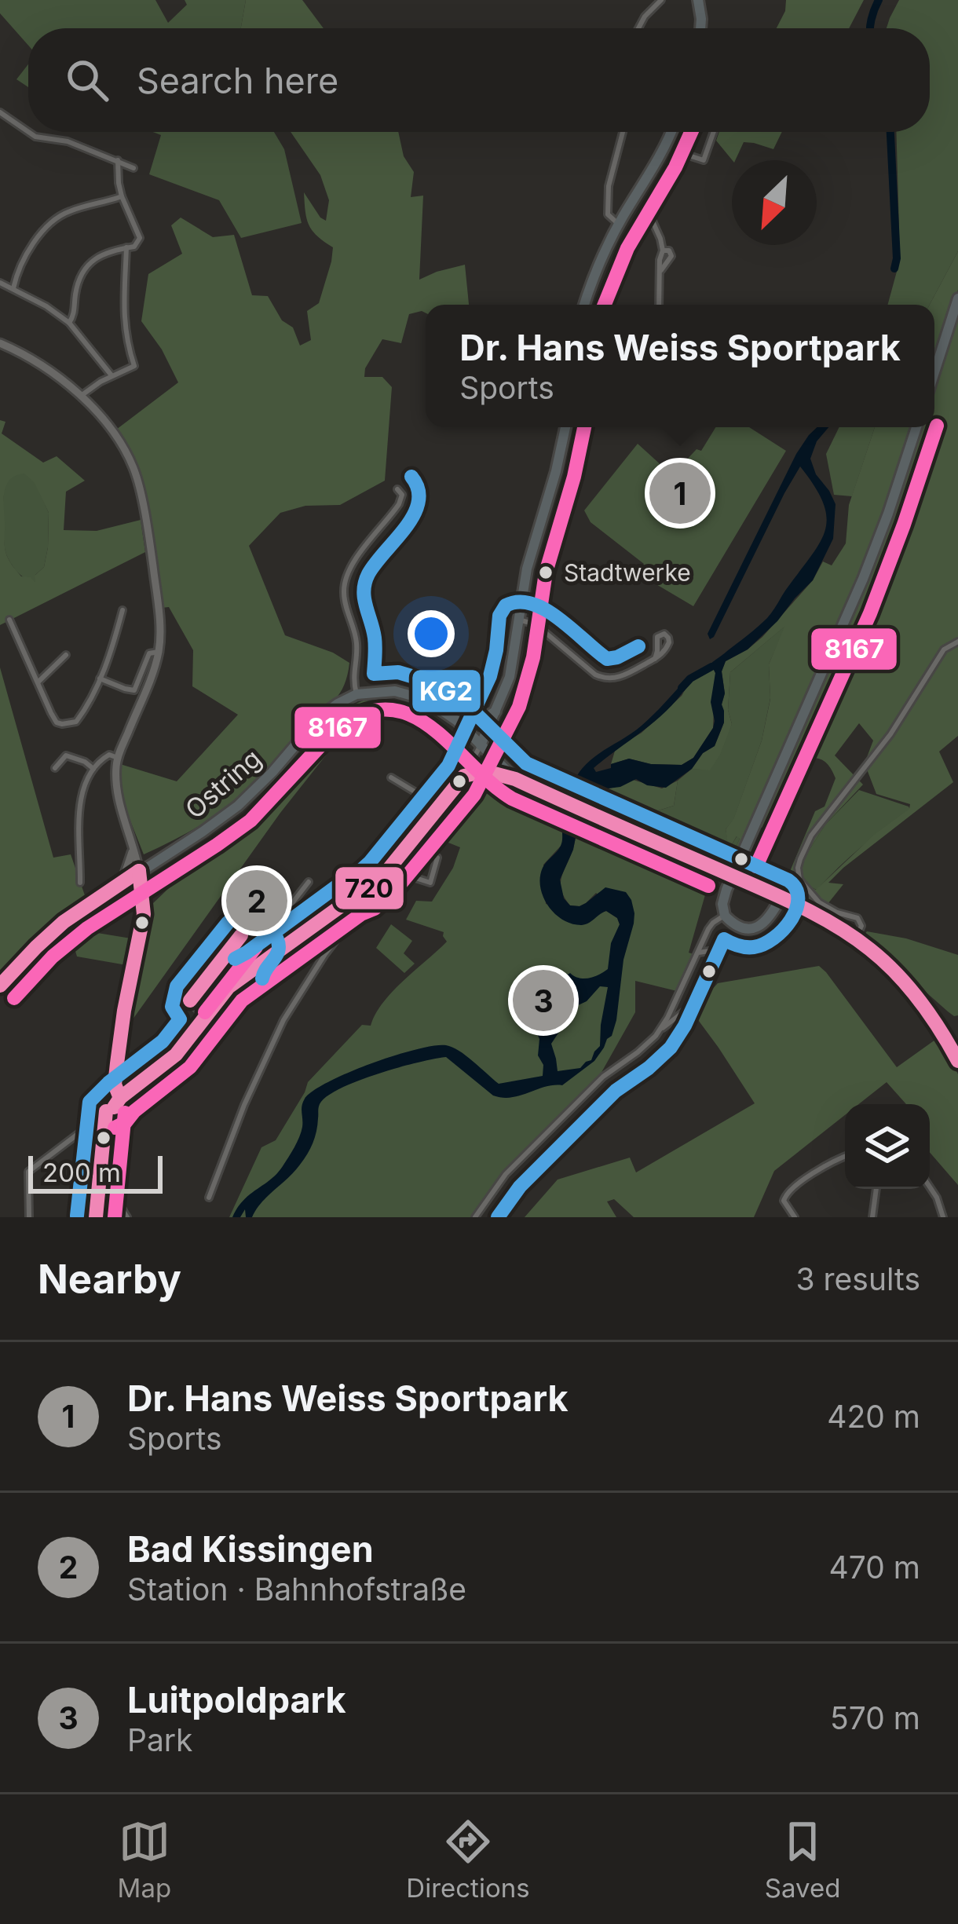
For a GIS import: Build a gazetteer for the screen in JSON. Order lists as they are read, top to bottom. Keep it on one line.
{"streets":{"main road":["Ostring"]},"places":["Stadtwerke"],"lines":["transit line 8167","transit line KG2","transit line 720"],"scale_bar":"200 m","north":"bottom left","page":{"search":"Search here","popup":["Dr. Hans Weiss Sportpark","Sports"],"pins":["1","2","3"],"scale":"200 m","heading":["Nearby","3 results"],"list":[{"mark":"1","name":"Dr. Hans Weiss Sportpark","note":"Sports","value":"420 m"},{"mark":"2","name":"Bad Kissingen","note":"Station · Bahnhofstraße","value":"470 m"},{"mark":"3","name":"Luitpoldpark","note":"Park","value":"570 m"}],"nav":["Map","Directions","Saved"]}}
